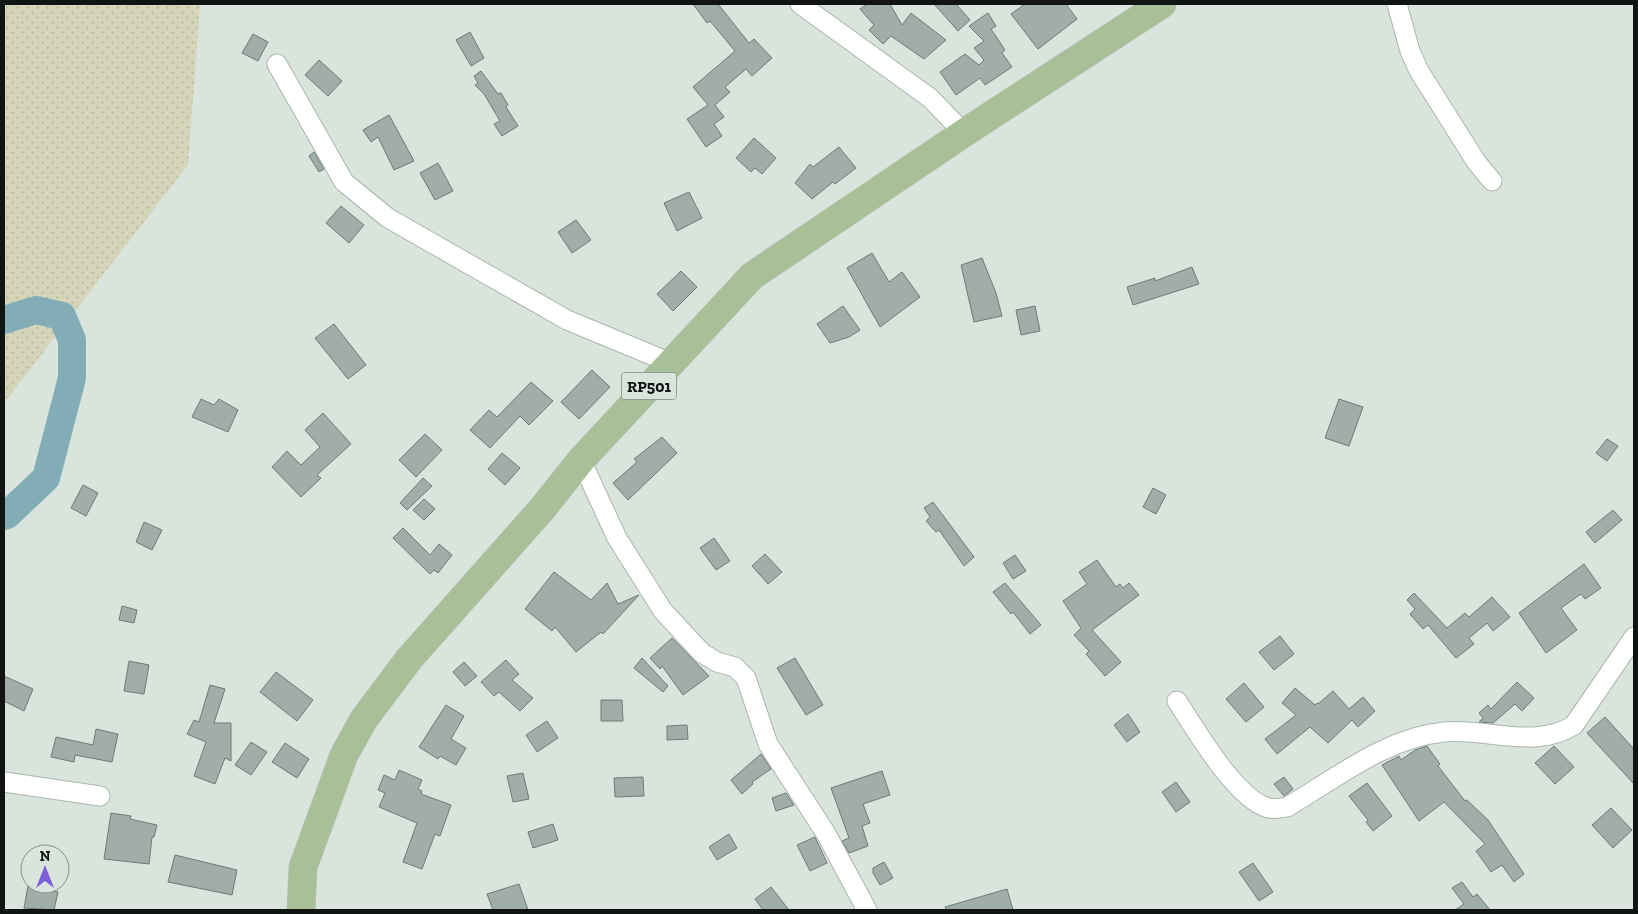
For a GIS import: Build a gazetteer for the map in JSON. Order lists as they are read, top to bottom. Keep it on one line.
{"streets":{"main road":["RP501"]},"north":"top"}
